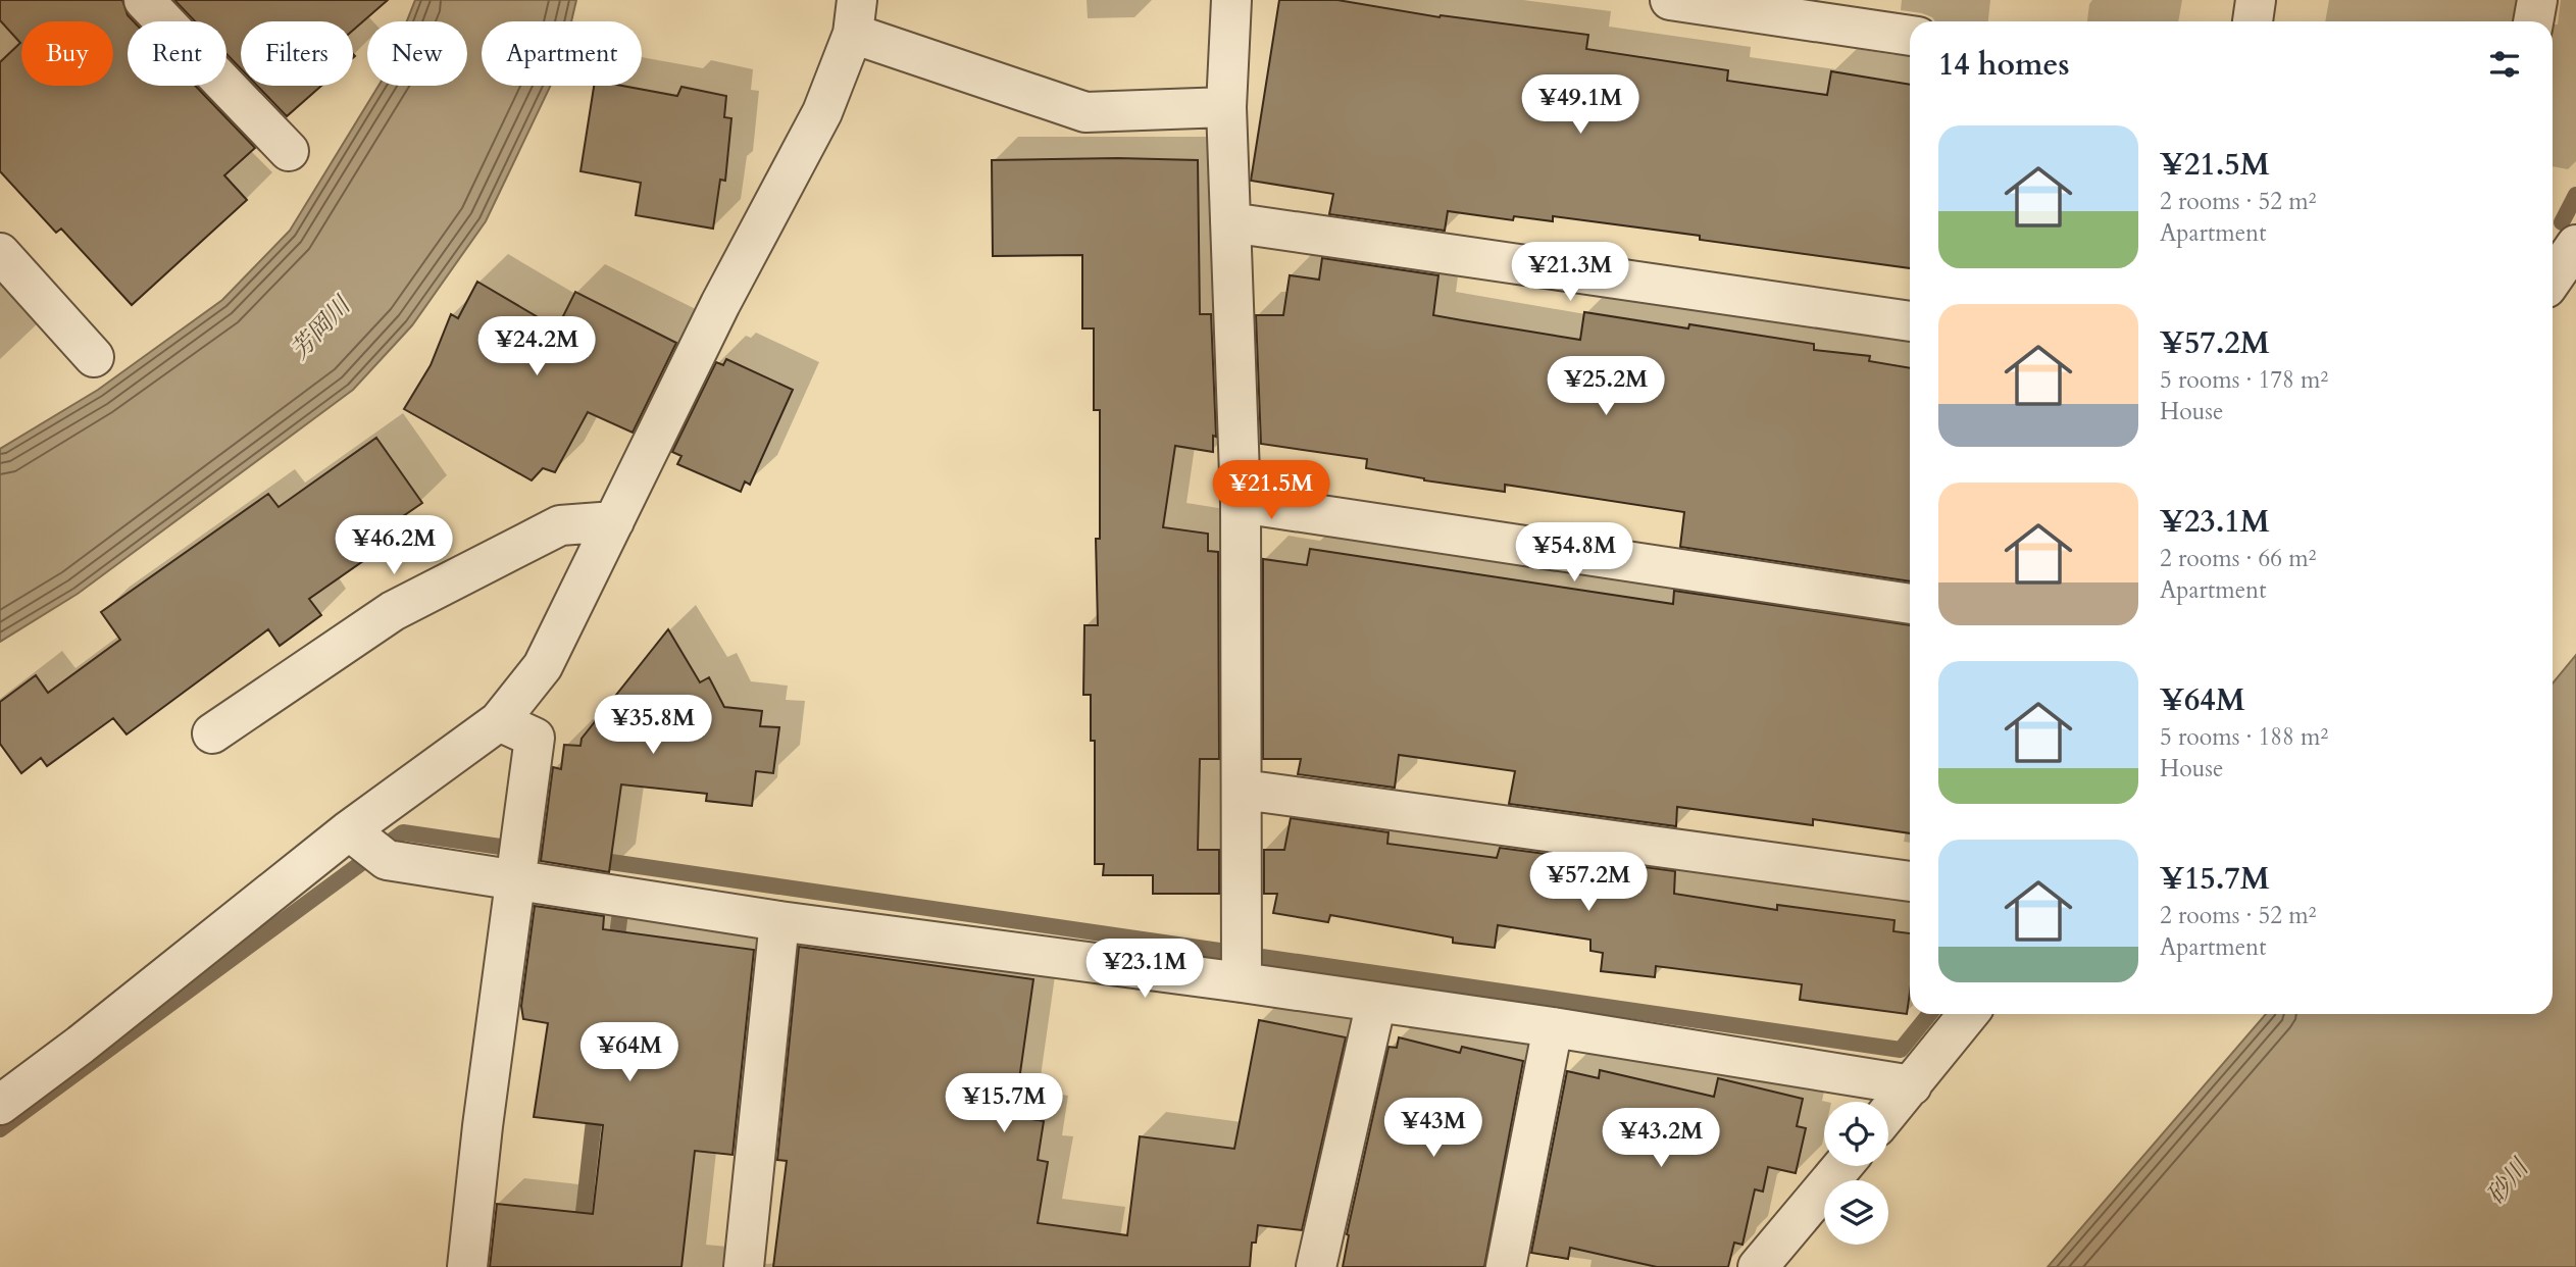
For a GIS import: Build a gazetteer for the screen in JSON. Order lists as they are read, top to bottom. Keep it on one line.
{"water":["芳岡川","砂川"],"page":{"chip":["Buy","Rent","Filters","New","Apartment"],"heading":"14 homes","price":["¥49.1M","¥21.3M","¥24.2M","¥25.2M","¥21.5M","¥46.2M","¥54.8M","¥35.8M","¥57.2M","¥23.1M","¥64M","¥15.7M","¥43M","¥43.2M"],"list":[{"name":"¥21.5M","note":"2 rooms · 52 m² · Apartment"},{"name":"¥57.2M","note":"5 rooms · 178 m² · House"},{"name":"¥23.1M","note":"2 rooms · 66 m² · Apartment"},{"name":"¥64M","note":"5 rooms · 188 m² · House"},{"name":"¥15.7M","note":"2 rooms · 52 m² · Apartment"}]}}
